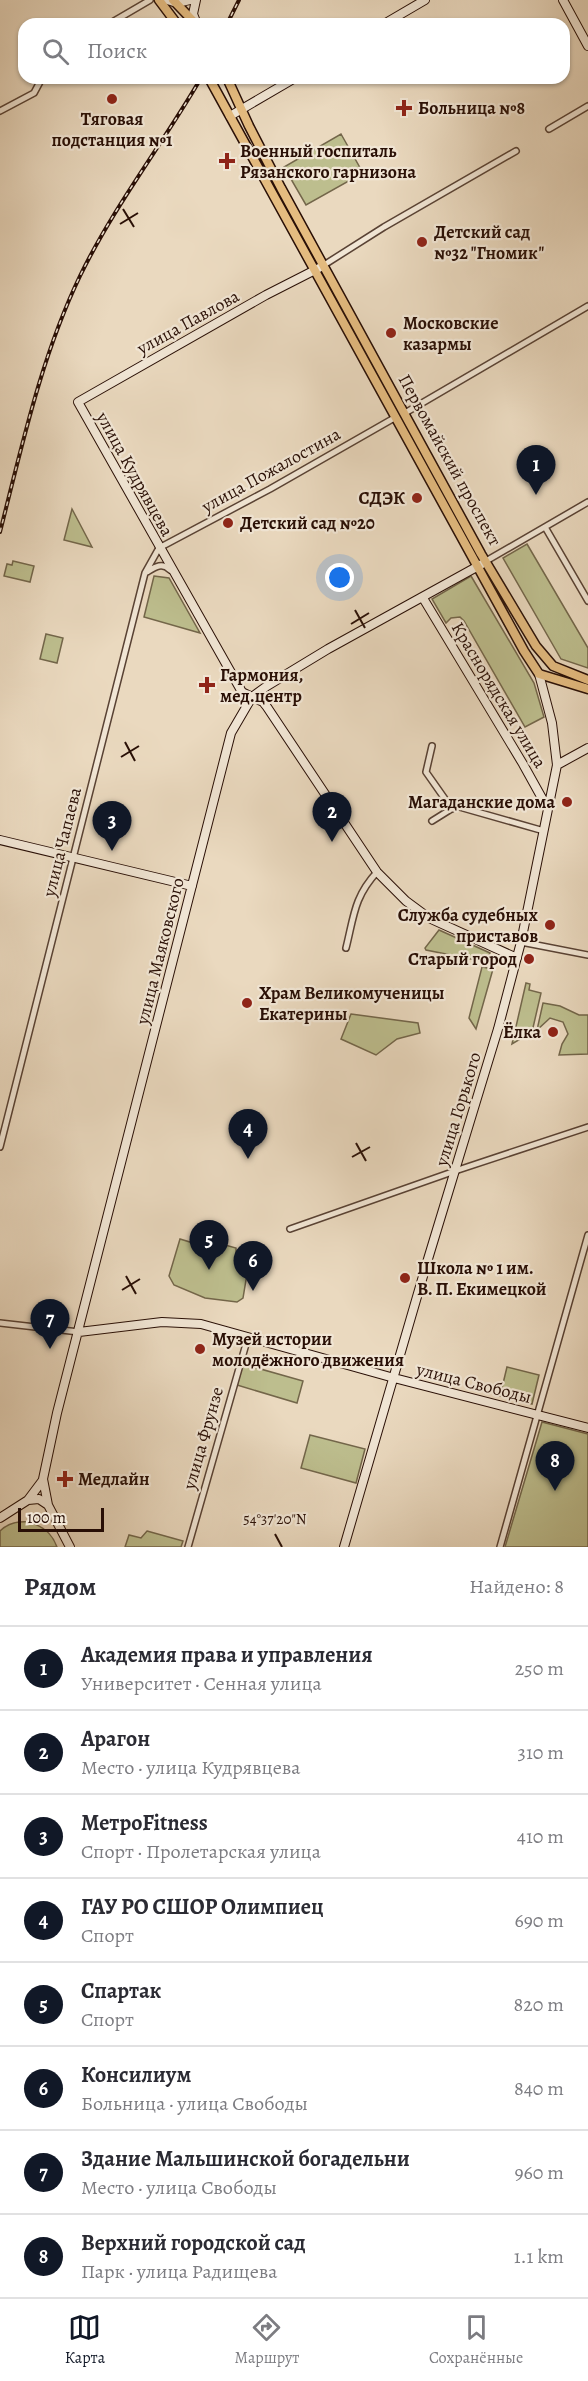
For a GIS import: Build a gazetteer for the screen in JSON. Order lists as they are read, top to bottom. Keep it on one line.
{"streets":{"main road":["Первомайский проспект"],"street":["улица Павлова","улица Пожалостина","улица Кудрявцева","Краснорядская улица","улица Чапаева","улица Маяковского","улица Горького","улица Свободы","улица Фрунзе"]},"crossings":[["улица Павлова","Первомайский проспект"],["улица Павлова","улица Кудрявцева"],["Первомайский проспект","улица Пожалостина"],["Первомайский проспект","улица Маяковского"],["Первомайский проспект","улица Горького"],["улица Пожалостина","улица Кудрявцева"],["улица Пожалостина","улица Чапаева"],["улица Кудрявцева","улица Чапаева"],["улица Кудрявцева","улица Маяковского"],["улица Кудрявцева","улица Горького"],["Краснорядская улица","улица Маяковского"],["Краснорядская улица","улица Горького"],["улица Маяковского","улица Свободы"],["улица Горького","улица Свободы"],["улица Свободы","улица Фрунзе"]],"places":{"other":["Тяговая подстанция №1","Детский сад №32 \"Гномик\"","Московские казармы","СДЭК","Детский сад №20","Магаданские дома","Служба судебных приставов","Старый город","Храм Великомученицы Екатерины","Ёлка","Школа № 1 им. В. П. Екимецкой","Музей истории молодёжного движения"],"health":["Больница №8","Военный госпиталь Рязанского гарнизона","Гармония, мед.центр","Медлайн"]},"scale_bar":"100 m","page":{"search":"Поиск","pins":["1","2","3","4","5","6","7","8"],"scale":"100 m","heading":["Рядом","Найдено: 8"],"list":[{"mark":"1","name":"Академия права и управления","note":"Университет · Сенная улица","value":"250 m"},{"mark":"2","name":"Арагон","note":"Место · улица Кудрявцева","value":"310 m"},{"mark":"3","name":"МетроFitness","note":"Спорт · Пролетарская улица","value":"410 m"},{"mark":"4","name":"ГАУ РО СШОР Олимпиец","note":"Спорт","value":"690 m"},{"mark":"5","name":"Спартак","note":"Спорт","value":"820 m"},{"mark":"6","name":"Консилиум","note":"Больница · улица Свободы","value":"840 m"},{"mark":"7","name":"Здание Мальшинской богадельни","note":"Место · улица Свободы","value":"960 m"},{"mark":"8","name":"Верхний городской сад","note":"Парк · улица Радищева","value":"1.1 km"}],"nav":["Карта","Маршрут","Сохранённые"]},"coordinates":["54°37'20\"N"]}
